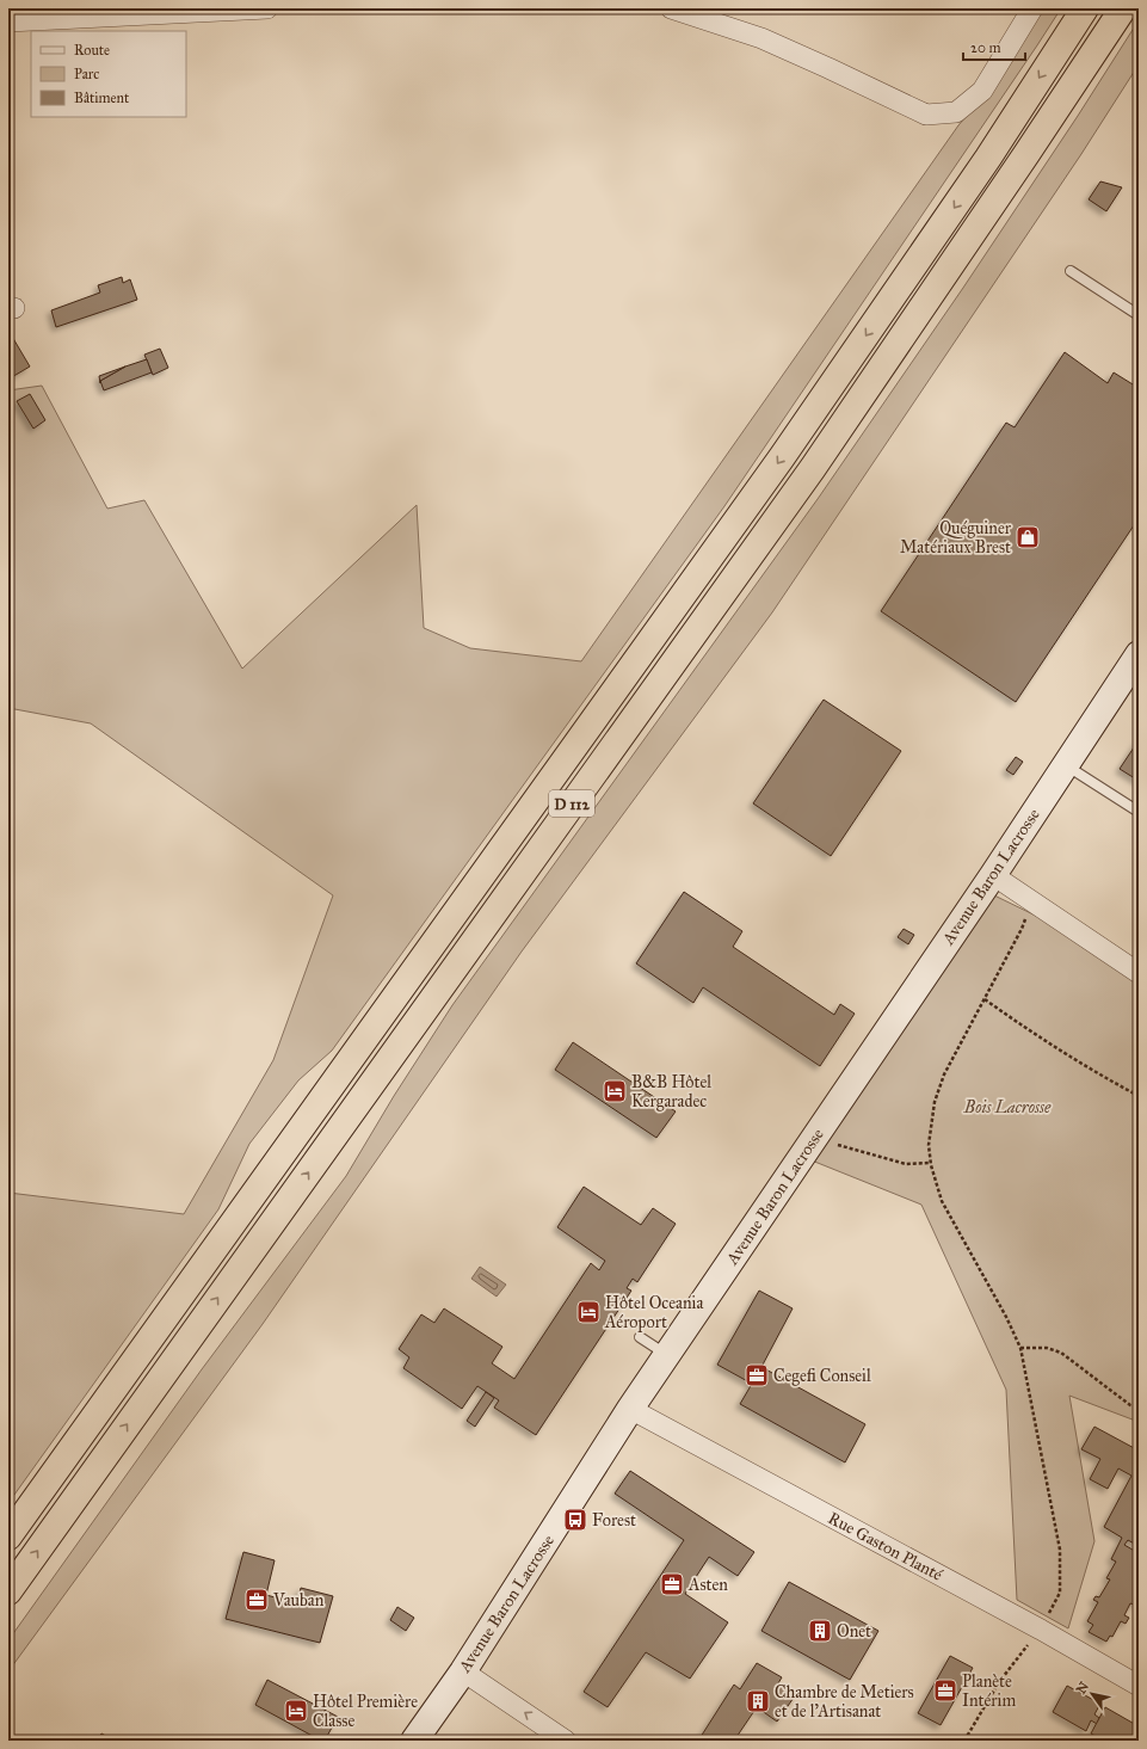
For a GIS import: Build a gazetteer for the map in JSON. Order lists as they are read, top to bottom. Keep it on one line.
{"streets":{"highway":["D 112"],"street":["Avenue Baron Lacrosse","Rue Gaston Planté"]},"crossings":[["Avenue Baron Lacrosse","Rue Gaston Planté"]],"parks":["Bois Lacrosse"],"places":{"shop":["Quéguiner Matériaux Brest"],"hotel":["B&B Hôtel Kergaradec","Hôtel Oceania Aéroport","Hôtel Première Classe"],"office":["Cegefi Conseil","Asten","Vauban","Planète Intérim"],"bus stop":["Forest"],"building":["Onet","Chambre de Metiers et de l'Artisanat"]},"legend":["Route","Parc","Bâtiment"],"scale_bar":"20 m","north":"top left"}
